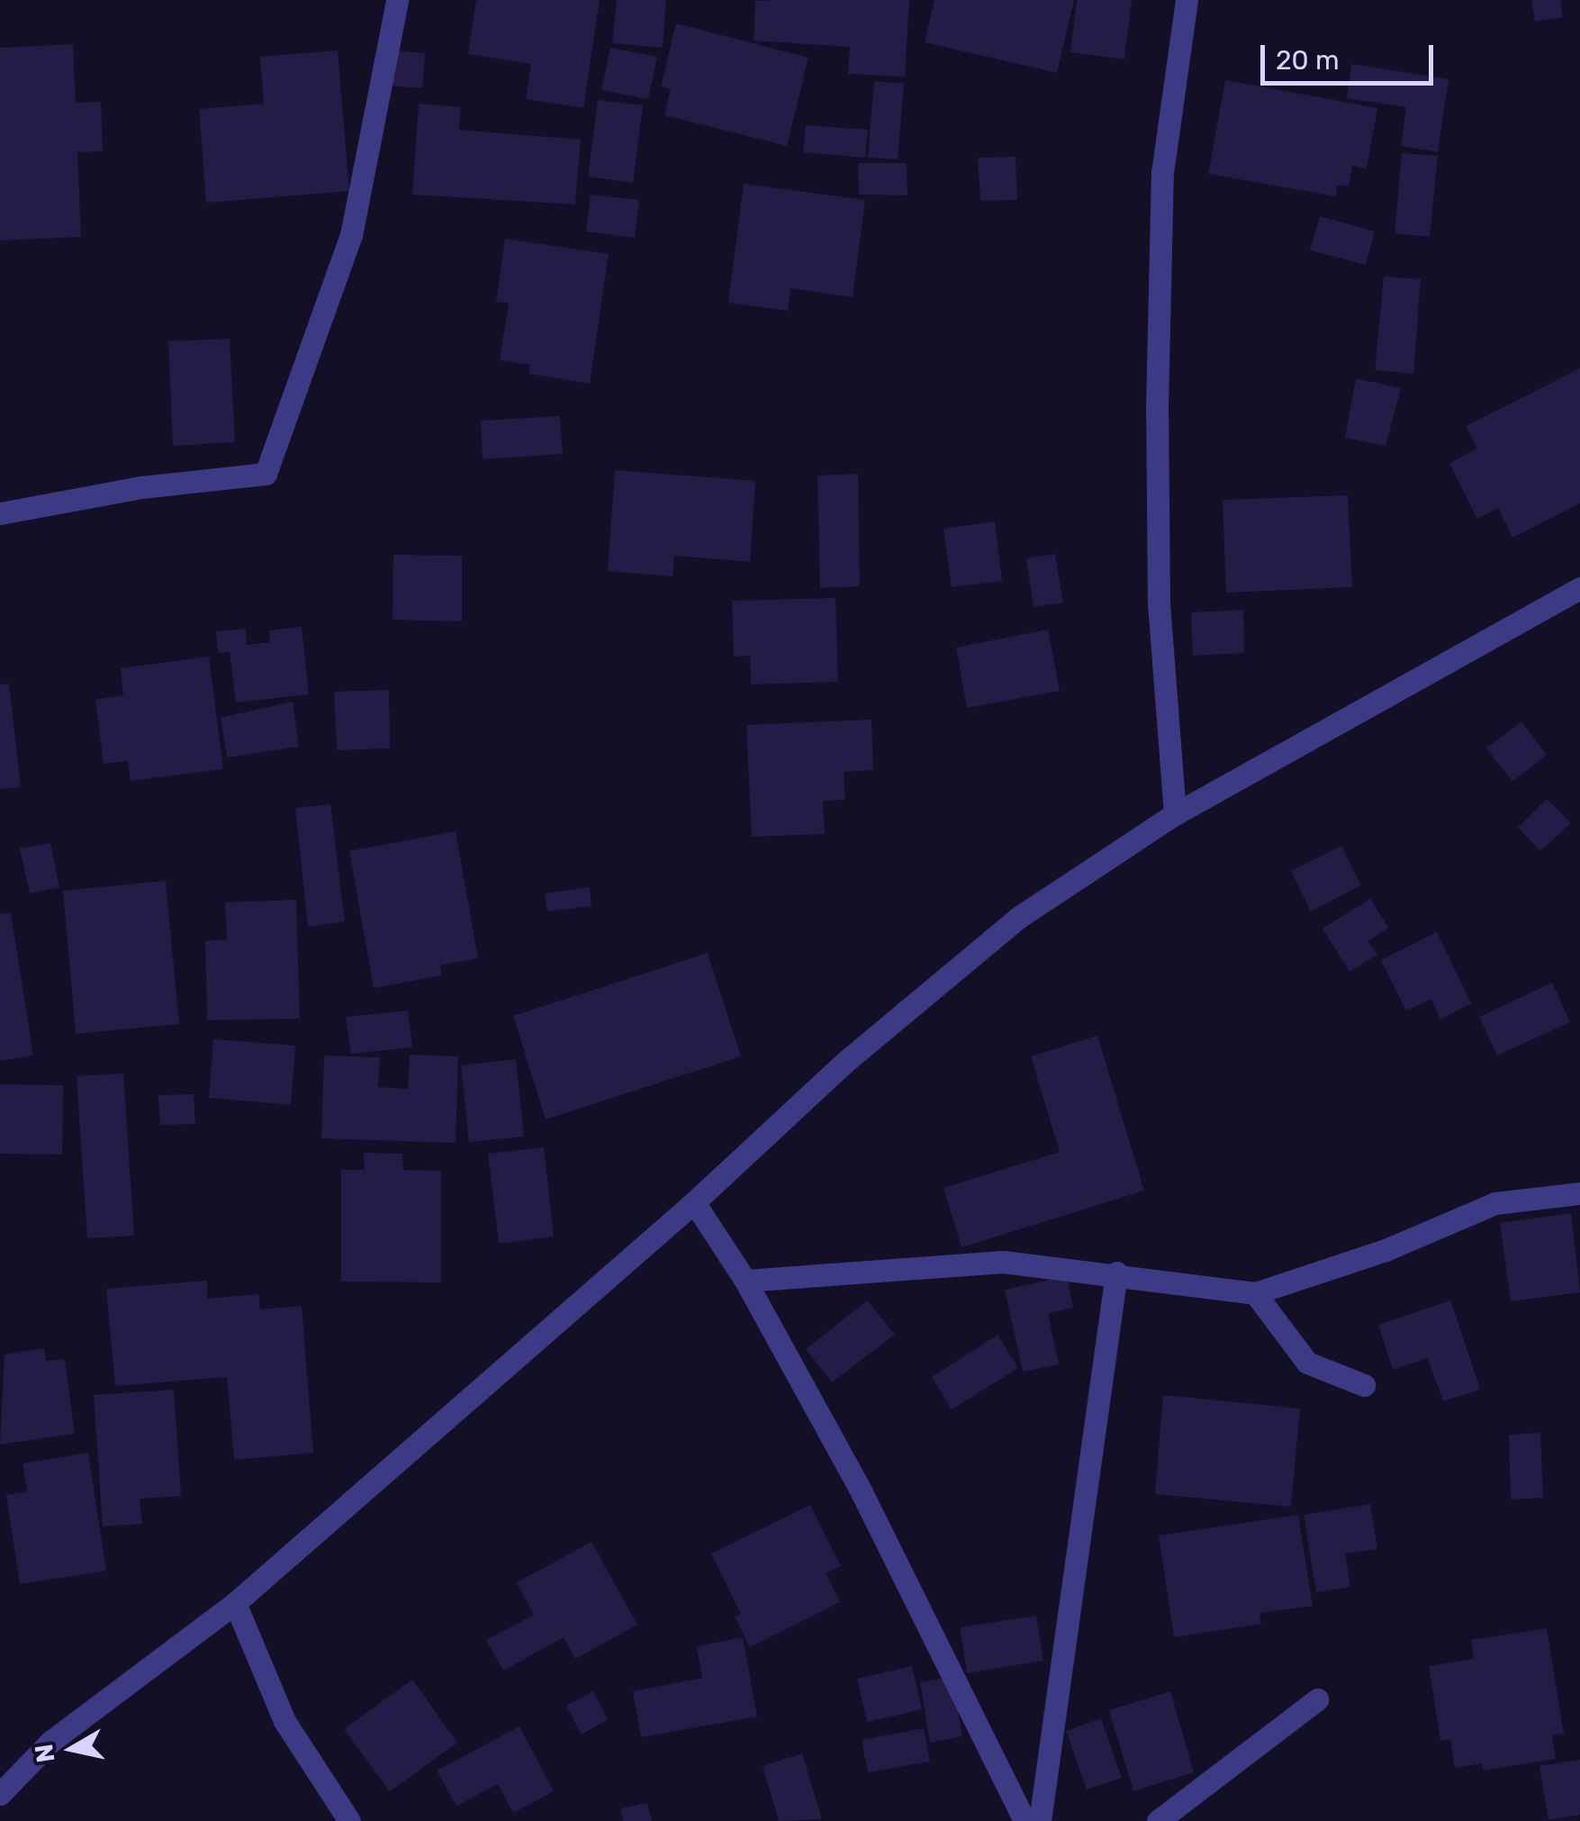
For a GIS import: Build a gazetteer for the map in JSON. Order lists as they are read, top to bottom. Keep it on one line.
{"scale_bar":"20 m","north":"left"}
